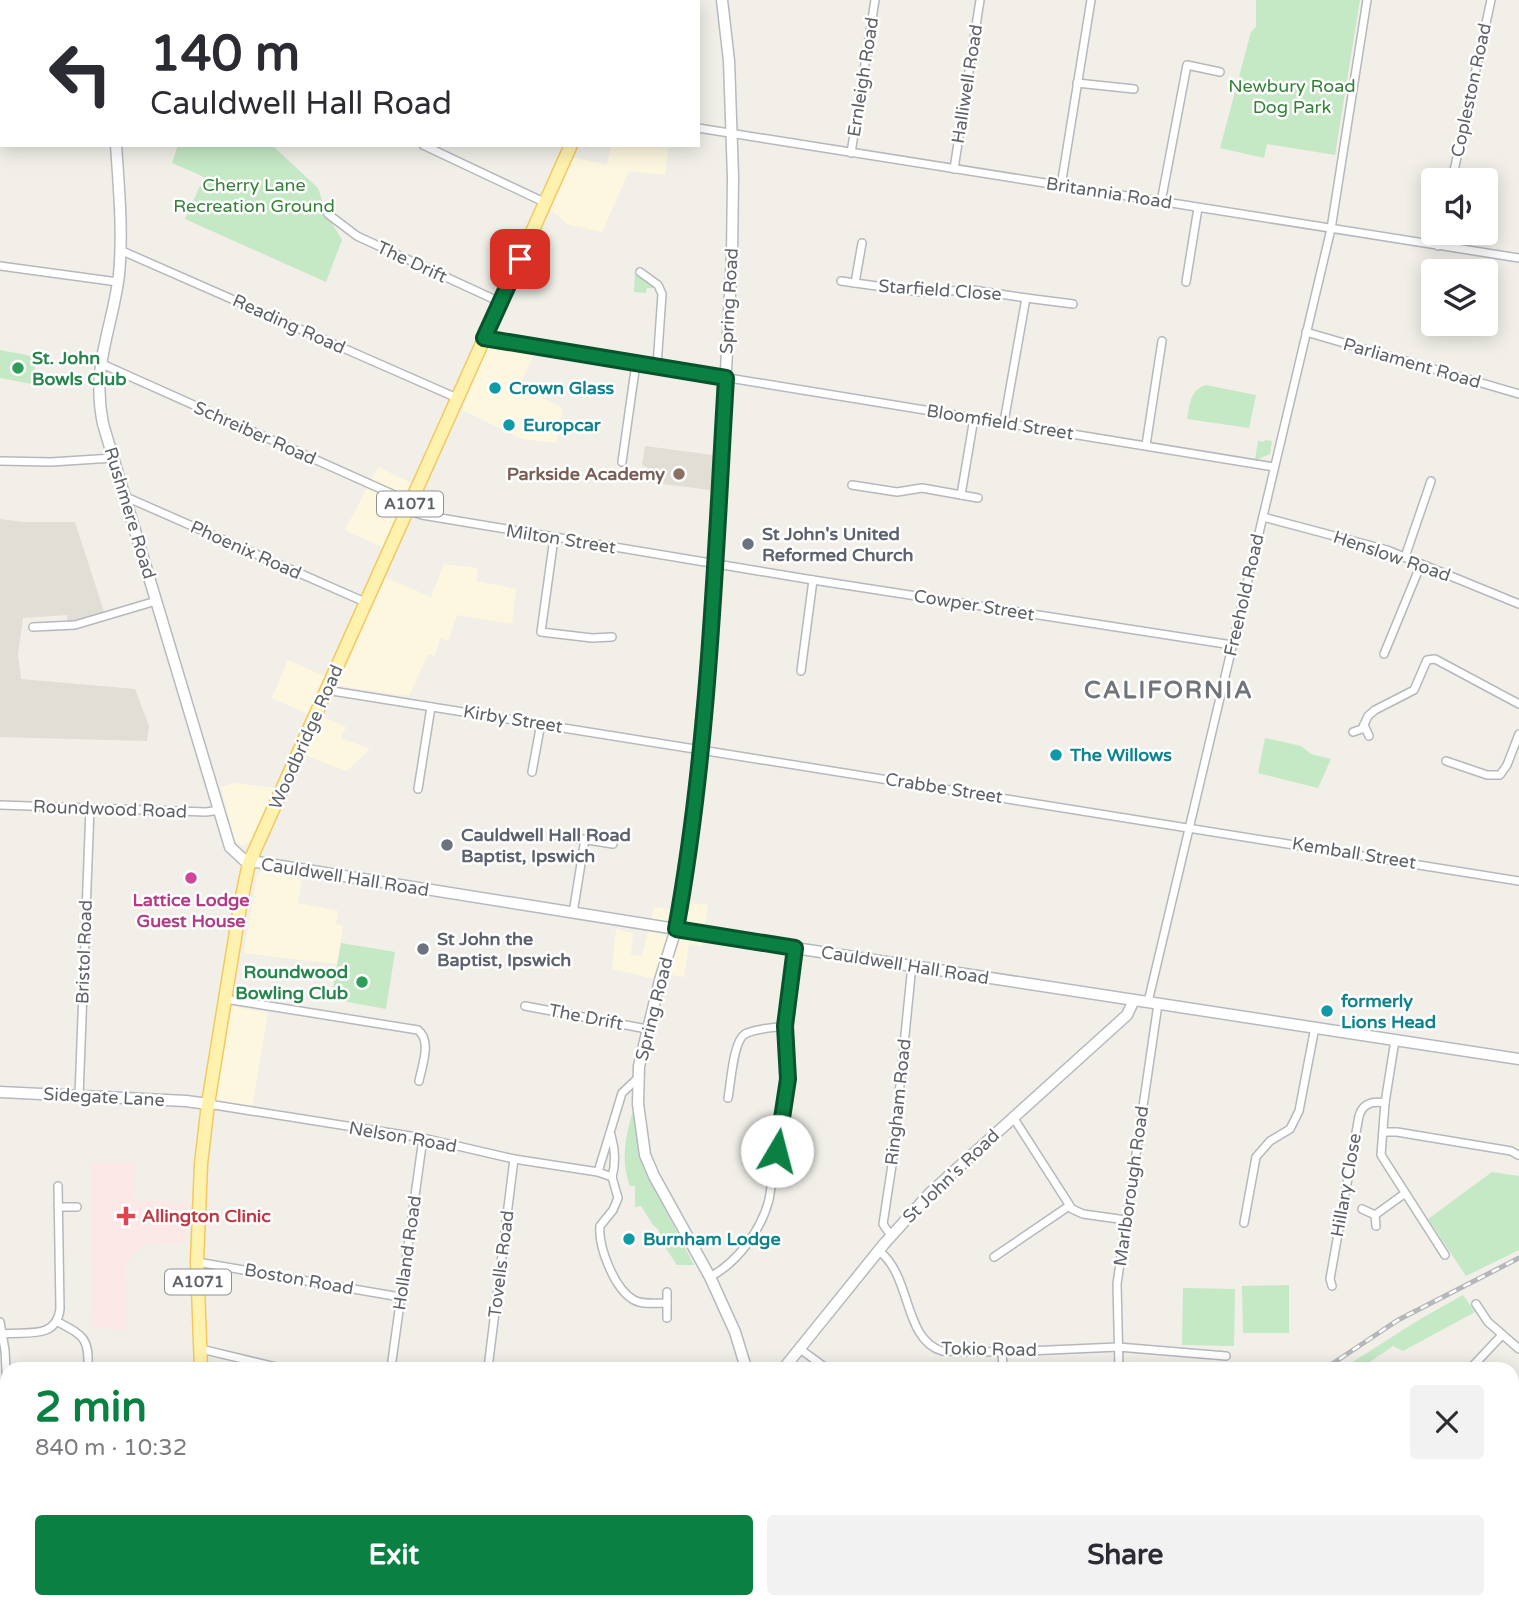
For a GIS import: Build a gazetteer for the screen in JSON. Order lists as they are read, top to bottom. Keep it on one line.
{"streets":{"main road":["A1071","Woodbridge Road"],"street":["Ernleigh Road","Halliwell Road","Copleston Road","Britannia Road","The Drift","Starfield Close","Spring Road","Reading Road","Parliament Road","Bloomfield Street","Schreiber Road","Rushmere Road","Milton Street","Phoenix Road","Henslow Road","Freehold Road","Cowper Street","Kirby Street","Crabbe Street","Roundwood Road","Kemball Street","Cauldwell Hall Road","Bristol Road","Sidegate Lane","Ringham Road","Nelson Road","St John's Road","Hillary Close","Marlborough Road","Holland Road","Tovells Road","Boston Road","Tokio Road"]},"crossings":[["Ernleigh Road","Britannia Road"],["Halliwell Road","Britannia Road"],["Britannia Road","Spring Road"],["Britannia Road","Freehold Road"],["The Drift","Spring Road"],["The Drift","Woodbridge Road"],["Starfield Close","Bloomfield Street"],["Spring Road","Bloomfield Street"],["Spring Road","Milton Street"],["Spring Road","Cowper Street"],["Spring Road","Kirby Street"],["Spring Road","Crabbe Street"],["Spring Road","Cauldwell Hall Road"],["Reading Road","Rushmere Road"],["Reading Road","Woodbridge Road"],["Parliament Road","Freehold Road"],["Bloomfield Street","Freehold Road"],["Bloomfield Street","Woodbridge Road"],["Schreiber Road","Rushmere Road"],["Schreiber Road","Milton Street"],["Schreiber Road","Woodbridge Road"],["Rushmere Road","Phoenix Road"],["Rushmere Road","Woodbridge Road"],["Rushmere Road","Roundwood Road"],["Rushmere Road","Cauldwell Hall Road"],["Milton Street","Cowper Street"],["Milton Street","Woodbridge Road"],["Phoenix Road","Woodbridge Road"],["Henslow Road","Freehold Road"],["Freehold Road","Cowper Street"],["Freehold Road","Crabbe Street"],["Freehold Road","Kemball Street"],["Freehold Road","Cauldwell Hall Road"],["Freehold Road","Marlborough Road"],["Kirby Street","Woodbridge Road"],["Kirby Street","Crabbe Street"],["Woodbridge Road","Cauldwell Hall Road"],["Woodbridge Road","Sidegate Lane"],["Woodbridge Road","Nelson Road"],["Woodbridge Road","Boston Road"],["Crabbe Street","Kemball Street"],["Roundwood Road","Bristol Road"],["Cauldwell Hall Road","Ringham Road"],["Cauldwell Hall Road","St John's Road"],["Cauldwell Hall Road","Marlborough Road"],["Bristol Road","Sidegate Lane"],["Sidegate Lane","Nelson Road"],["Ringham Road","St John's Road"],["Nelson Road","Holland Road"],["Nelson Road","Tovells Road"],["St John's Road","Tokio Road"],["Marlborough Road","Tokio Road"],["Holland Road","Boston Road"]],"districts":["CALIFORNIA"],"parks":["Newbury Road Dog Park","Cherry Lane Recreation Ground"],"places":{"other":["St. John Bowls Club","Crown Glass","Europcar","Parkside Academy","St John's United Reformed Church","The Willows","Cauldwell Hall Road Baptist, Ipswich","Lattice Lodge Guest House","St John the Baptist, Ipswich","Roundwood Bowling Club","formerly Lions Head","Burnham Lodge"],"health":["Allington Clinic"]},"page":{"turn":["140 m","Cauldwell Hall Road"],"heading":["2 min","840 m · 10:32"],"buttons":["Exit","Share"]}}
